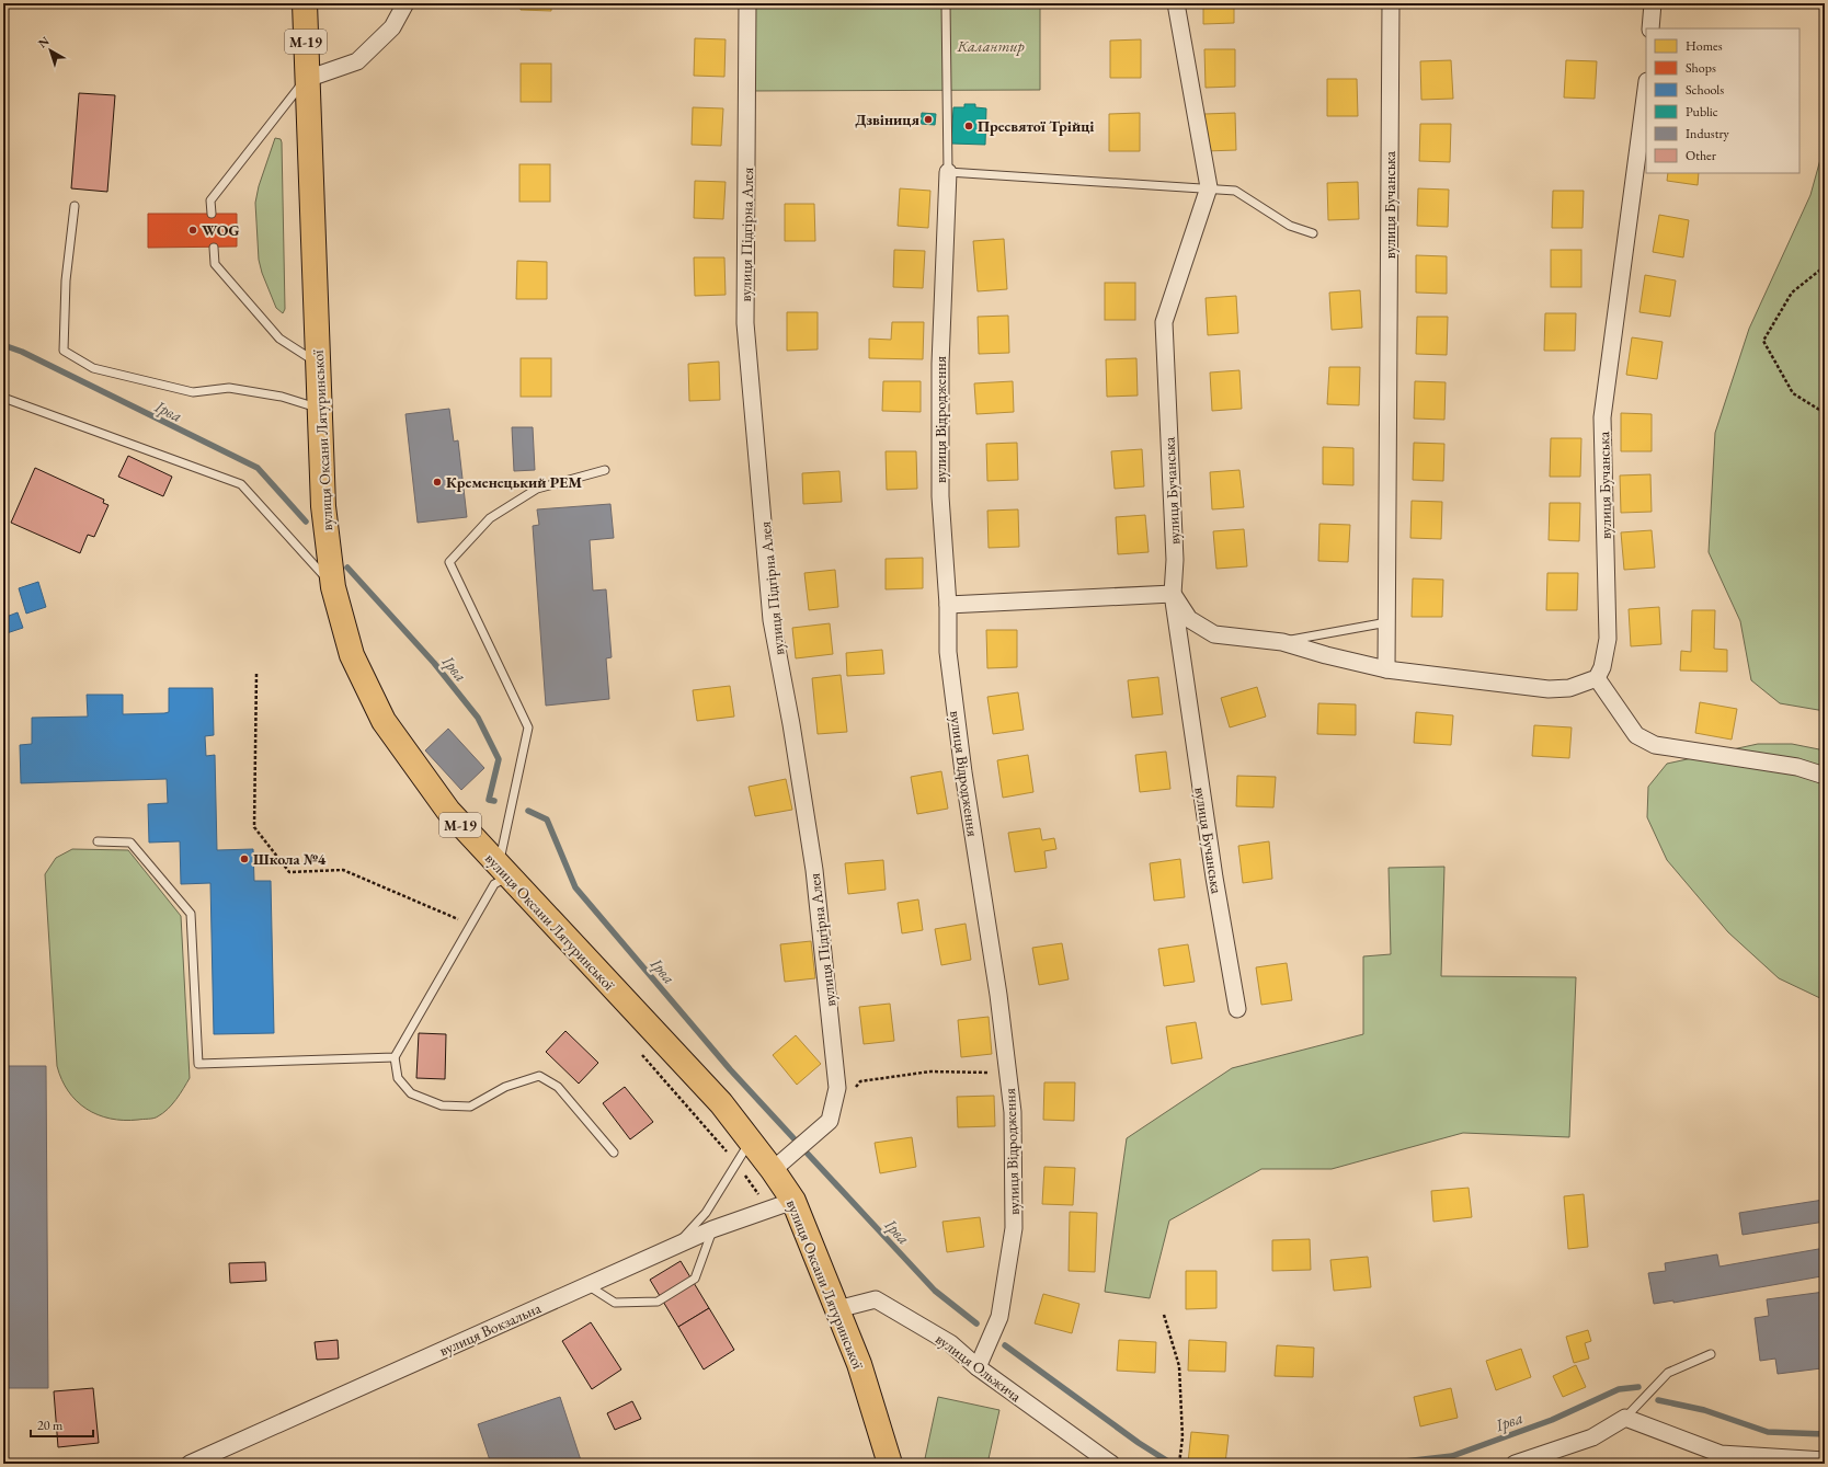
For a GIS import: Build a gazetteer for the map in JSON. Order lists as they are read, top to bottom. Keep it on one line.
{"streets":{"highway":["М-19","вулиця Оксани Лятуринської"],"street":["вулиця Бучанська","вулиця Підгірна Алея","вулиця Відродження","вулиця Вокзальна","вулиця Ольжича"]},"crossings":[["М-19","вулиця Оксани Лятуринської"],["вулиця Підгірна Алея","вулиця Оксани Лятуринської"],["вулиця Відродження","вулиця Ольжича"],["вулиця Оксани Лятуринської","вулиця Вокзальна"],["вулиця Оксани Лятуринської","вулиця Ольжича"]],"water":["Ірва"],"parks":["Калантир"],"places":["Дзвіниця","Пресвятої Трійці","WOG","Кременецький РЕМ","Школа №4"],"legend":["Homes","Shops","Schools","Public","Industry","Other"],"scale_bar":"20 m","north":"top left"}
